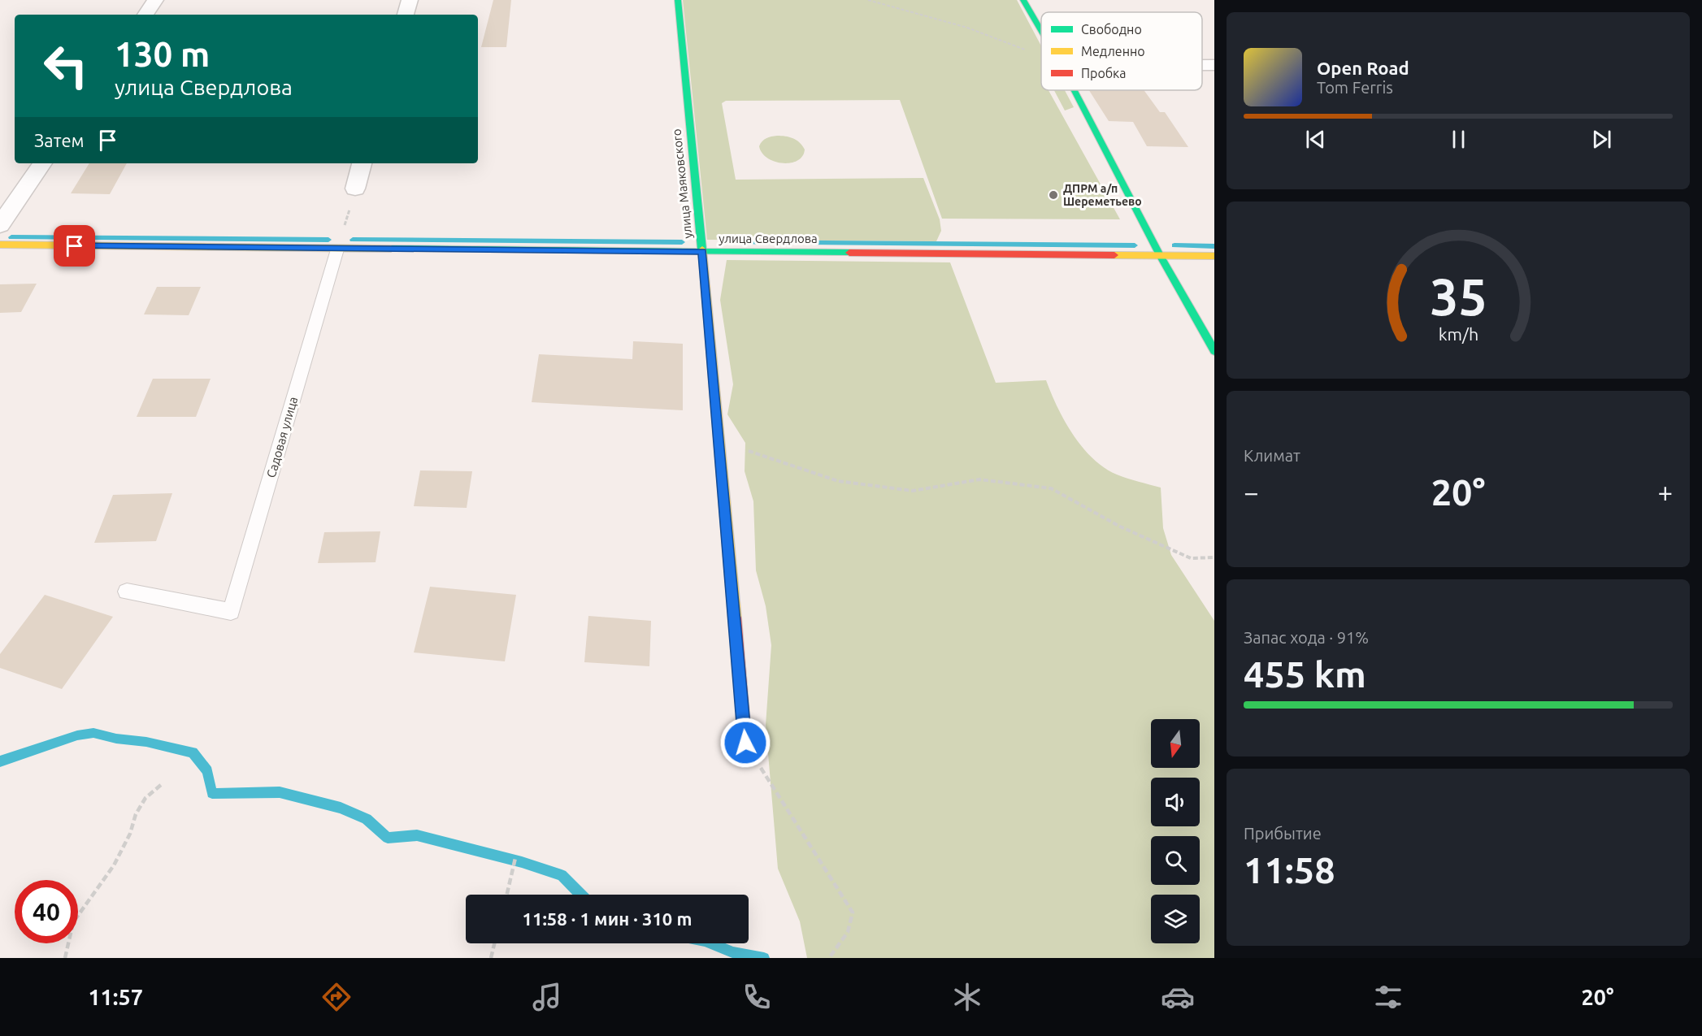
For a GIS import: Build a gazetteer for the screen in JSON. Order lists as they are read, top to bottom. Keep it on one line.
{"streets":{"street":["улица Маяковского","улица Свердлова"],"lane":["Садовая улица"]},"crossings":[["улица Маяковского","улица Свердлова"],["улица Свердлова","Садовая улица"]],"places":["ДПРМ а/п Шереметьево"],"legend":["Свободно","Медленно","Пробка"],"north":"bottom","page":{"turn":["130 m","улица Свердлова"],"song":["Open Road","Tom Ferris"],"then":"Затем","tile":["Климат",["Запас хода · 91%","455 km"],["Прибытие","11:58"]],"heat":["−","20°","+"],"limit":"40","trip":"11:58 · 1 мин · 310 m","tabs":["11:57","20°"],"gauge":["35","km/h"]}}
